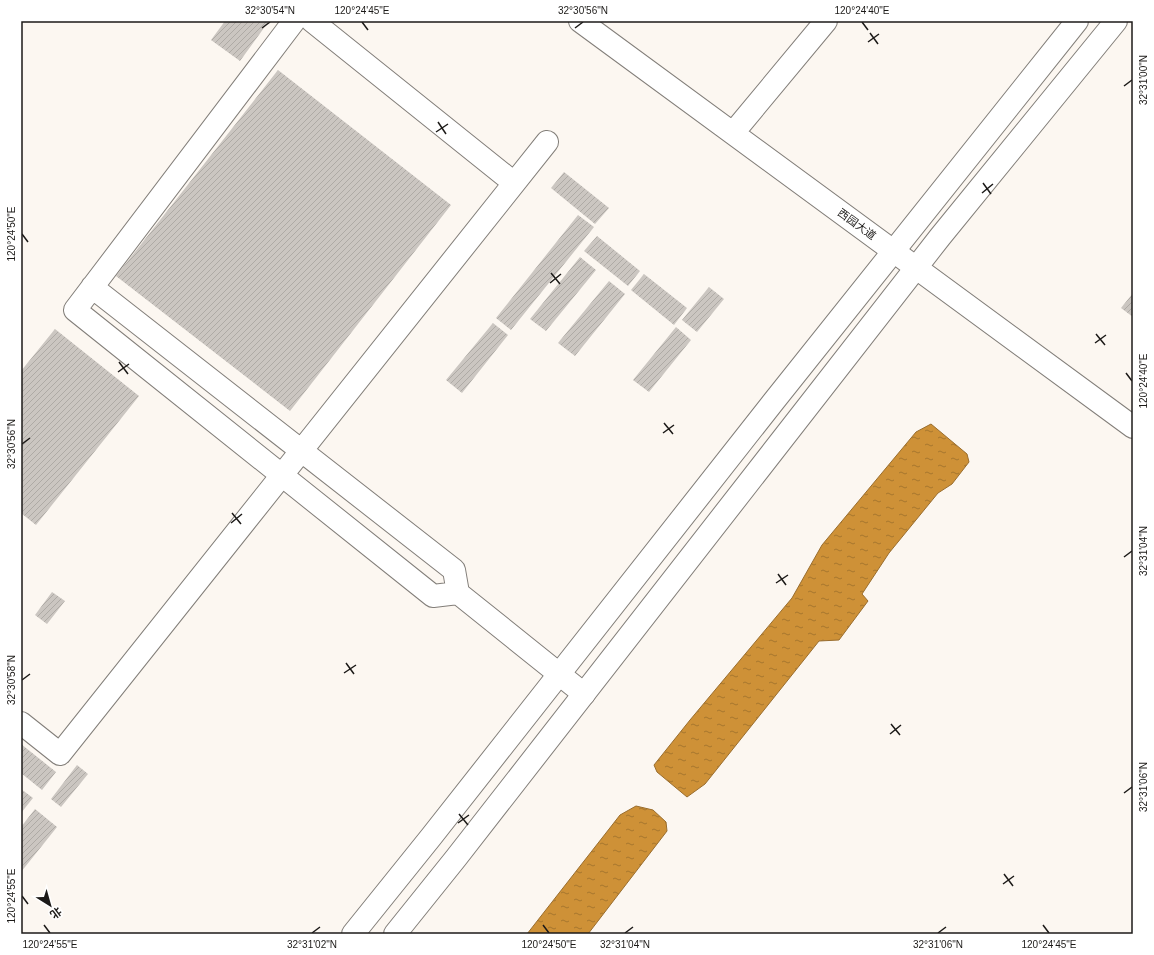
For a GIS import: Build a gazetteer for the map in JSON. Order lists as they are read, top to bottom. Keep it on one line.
{"streets":{"main road":["西园大道"]},"north":"bottom right","coordinates":["32°30'54\"N","120°24'45\"E","32°30'56\"N","120°24'40\"E","32°31'00\"N","120°24'50\"E","32°31'04\"N","32°30'58\"N","32°31'06\"N","120°24'55\"E","32°31'02\"N"]}
